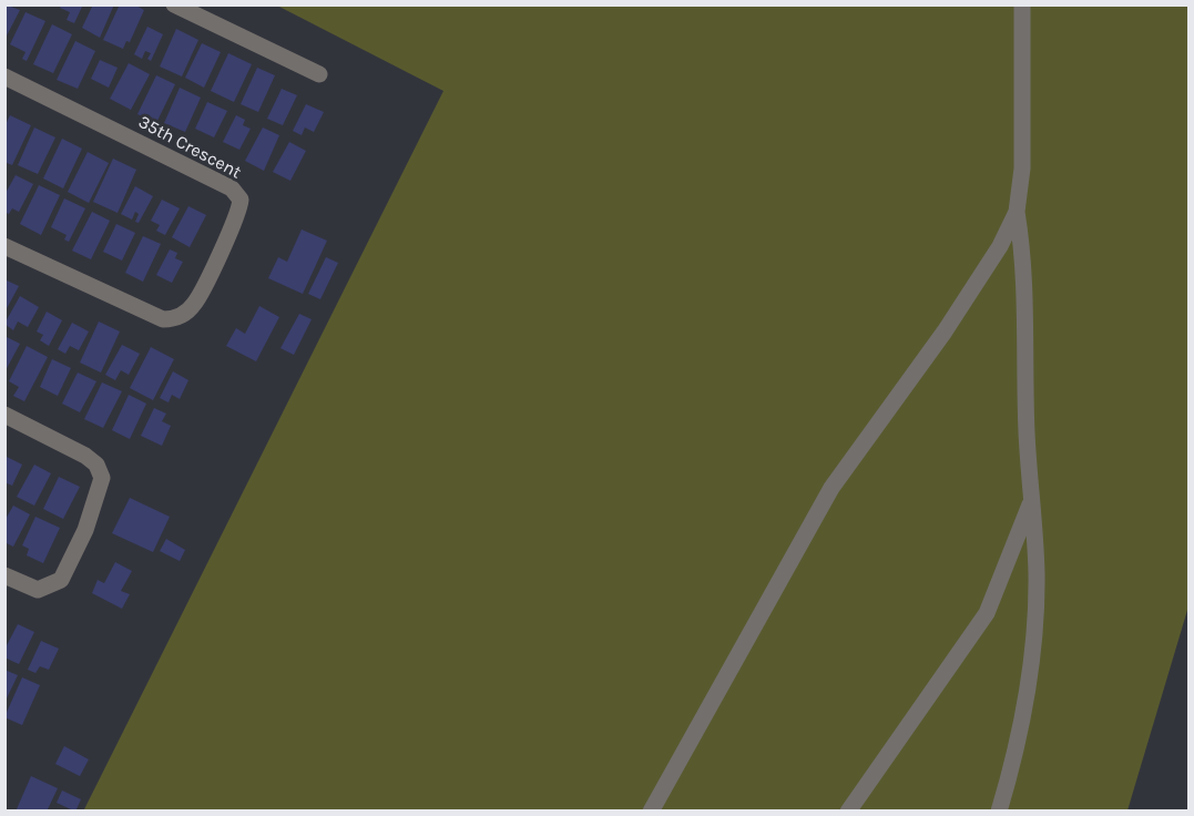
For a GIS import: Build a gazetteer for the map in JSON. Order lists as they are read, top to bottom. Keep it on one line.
{"streets":{"street":["35th Crescent"]}}
